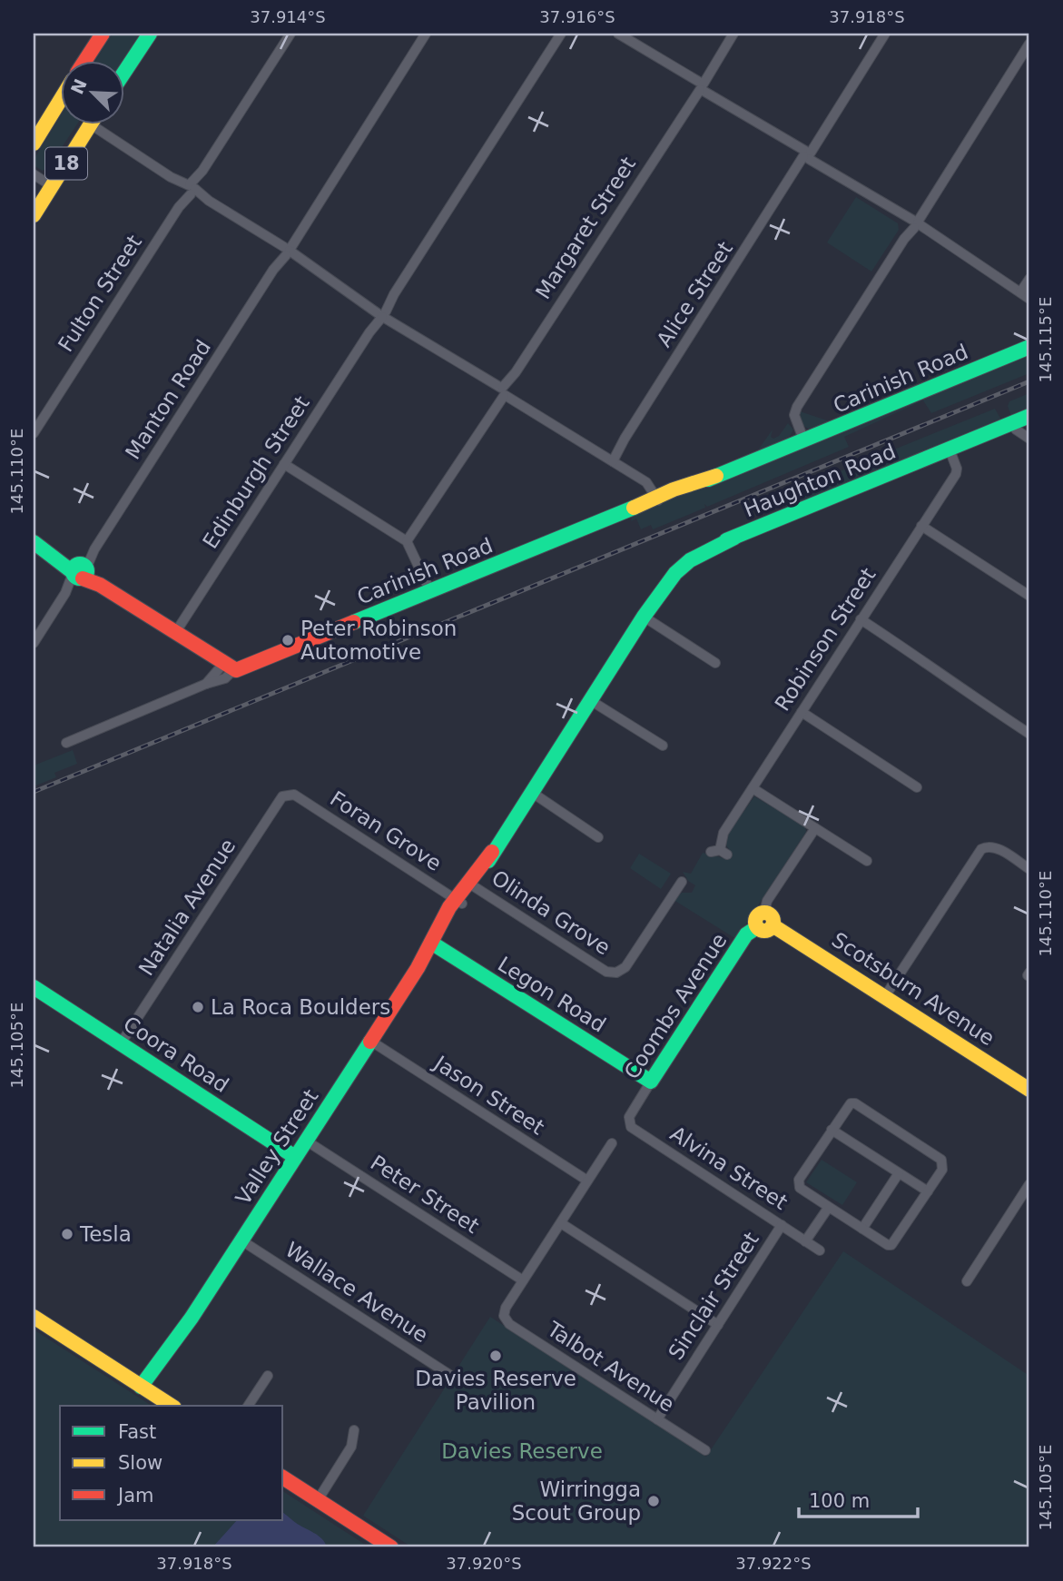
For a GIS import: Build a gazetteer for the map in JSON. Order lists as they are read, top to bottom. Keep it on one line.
{"streets":{"main road":["18","Carinish Road","Haughton Road","Scotsburn Avenue","Legon Road","Coombs Avenue","Coora Road","Valley Street"],"street":["Margaret Street","Fulton Street","Alice Street","Manton Road","Edinburgh Street","Robinson Street","Foran Grove","Natalia Avenue","Olinda Grove","Jason Street","Alvina Street","Peter Street","Wallace Avenue","Sinclair Street","Talbot Avenue"]},"crossings":[["Haughton Road","Robinson Street"],["Haughton Road","Valley Street"],["Foran Grove","Natalia Avenue"],["Foran Grove","Valley Street"],["Natalia Avenue","Coora Road"],["Olinda Grove","Valley Street"],["Scotsburn Avenue","Coombs Avenue"],["Legon Road","Coombs Avenue"],["Legon Road","Valley Street"],["Coombs Avenue","Alvina Street"],["Coora Road","Valley Street"],["Jason Street","Valley Street"],["Valley Street","Peter Street"],["Valley Street","Wallace Avenue"],["Alvina Street","Sinclair Street"],["Peter Street","Talbot Avenue"],["Sinclair Street","Talbot Avenue"]],"parks":["Davies Reserve"],"places":["Peter Robinson Automotive","La Roca Boulders","Tesla","Davies Reserve Pavilion","Wirringga Scout Group"],"legend":["Fast","Slow","Jam"],"scale_bar":"100 m","north":"top left","coordinates":["37.914°S","37.916°S","37.918°S","145.115°E","145.110°E","145.105°E","37.920°S","37.922°S"]}
